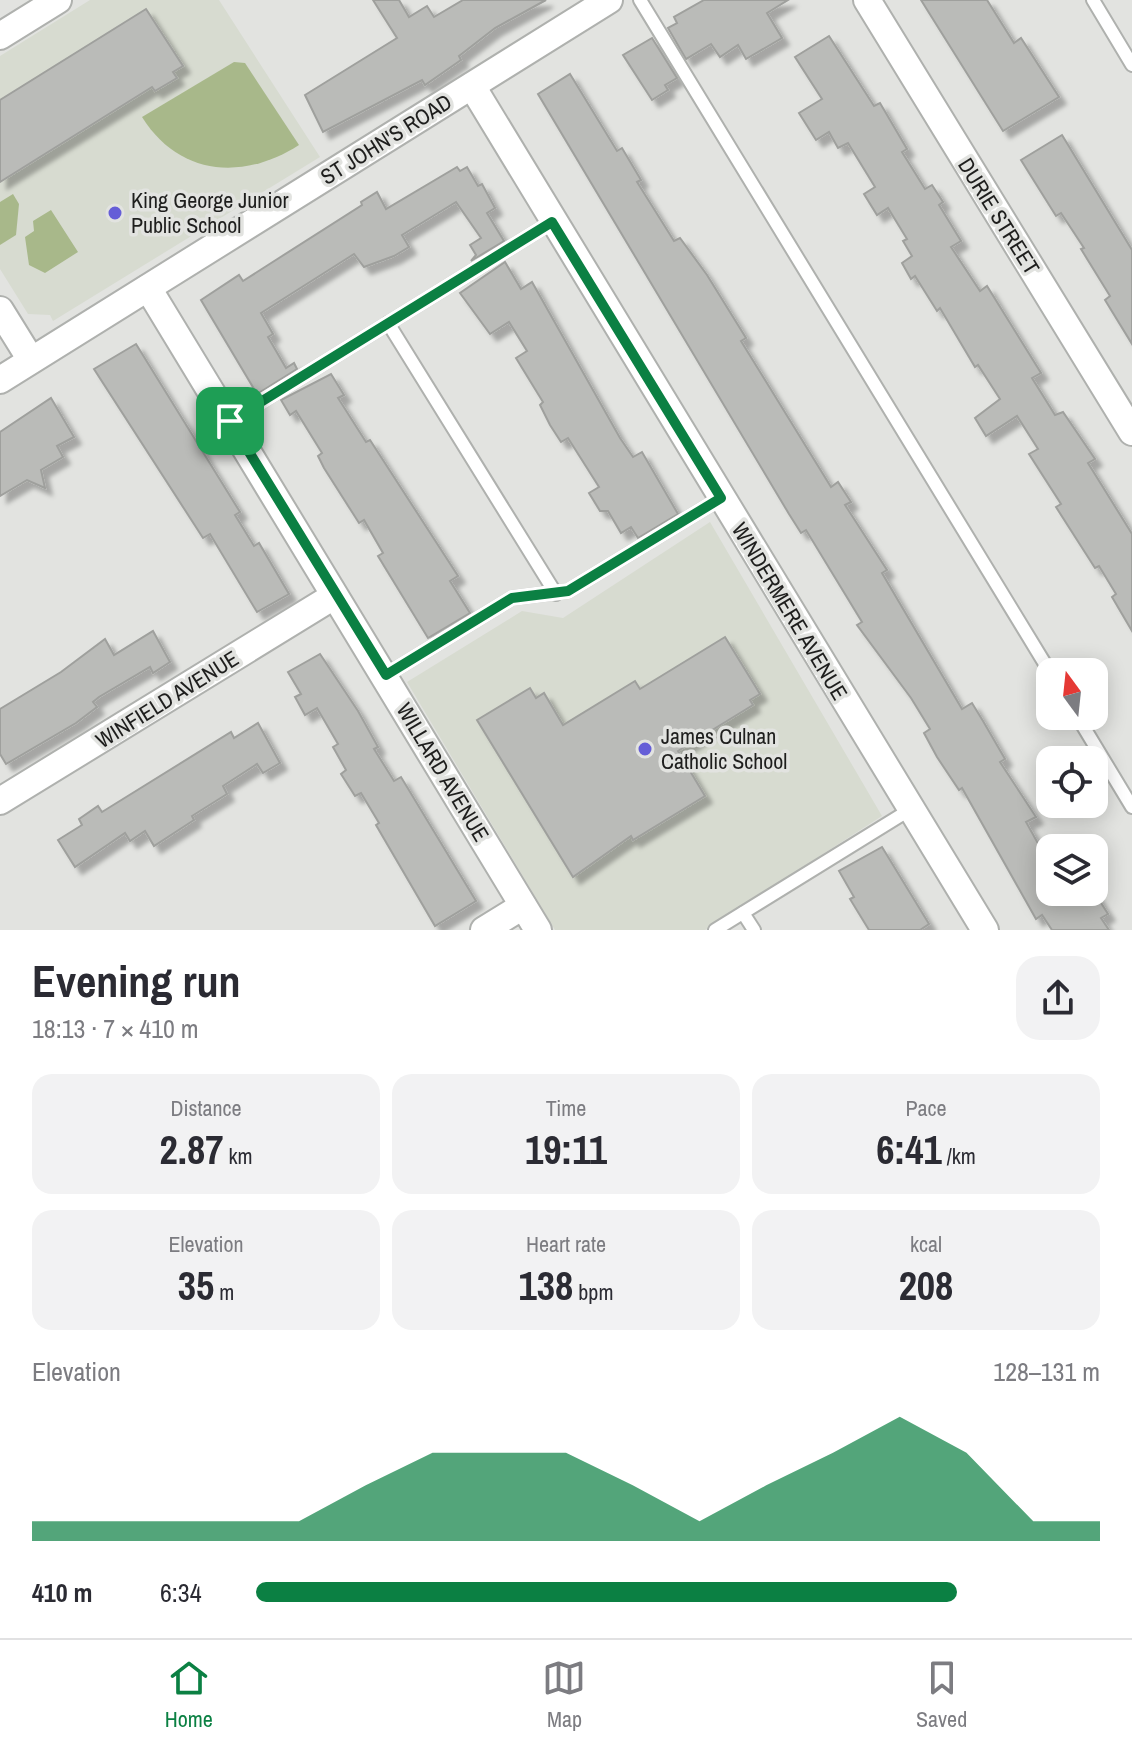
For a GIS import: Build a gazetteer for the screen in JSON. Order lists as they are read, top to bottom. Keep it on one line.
{"streets":{"street":["ST JOHN'S ROAD","DURIE STREET","WINDERMERE AVENUE","WINFIELD AVENUE","WILLARD AVENUE"]},"crossings":[["ST JOHN'S ROAD","WINDERMERE AVENUE"],["ST JOHN'S ROAD","WILLARD AVENUE"],["WINFIELD AVENUE","WILLARD AVENUE"]],"places":["King George Junior Public School","James Culnan Catholic School"],"north":"top","page":{"heading":["Evening run","18:13 · 7 × 410 m"],"stats":[["Distance","2.87 km"],["Time","19:11"],["Pace","6:41 /km"],["Elevation","35 m"],["Heart rate","138 bpm"],["kcal","208"]],"chart":["Elevation","128–131 m"],"list":[{"name":"410 m","note":"6:34"}],"tabs":["Home","Map","Saved"]}}
